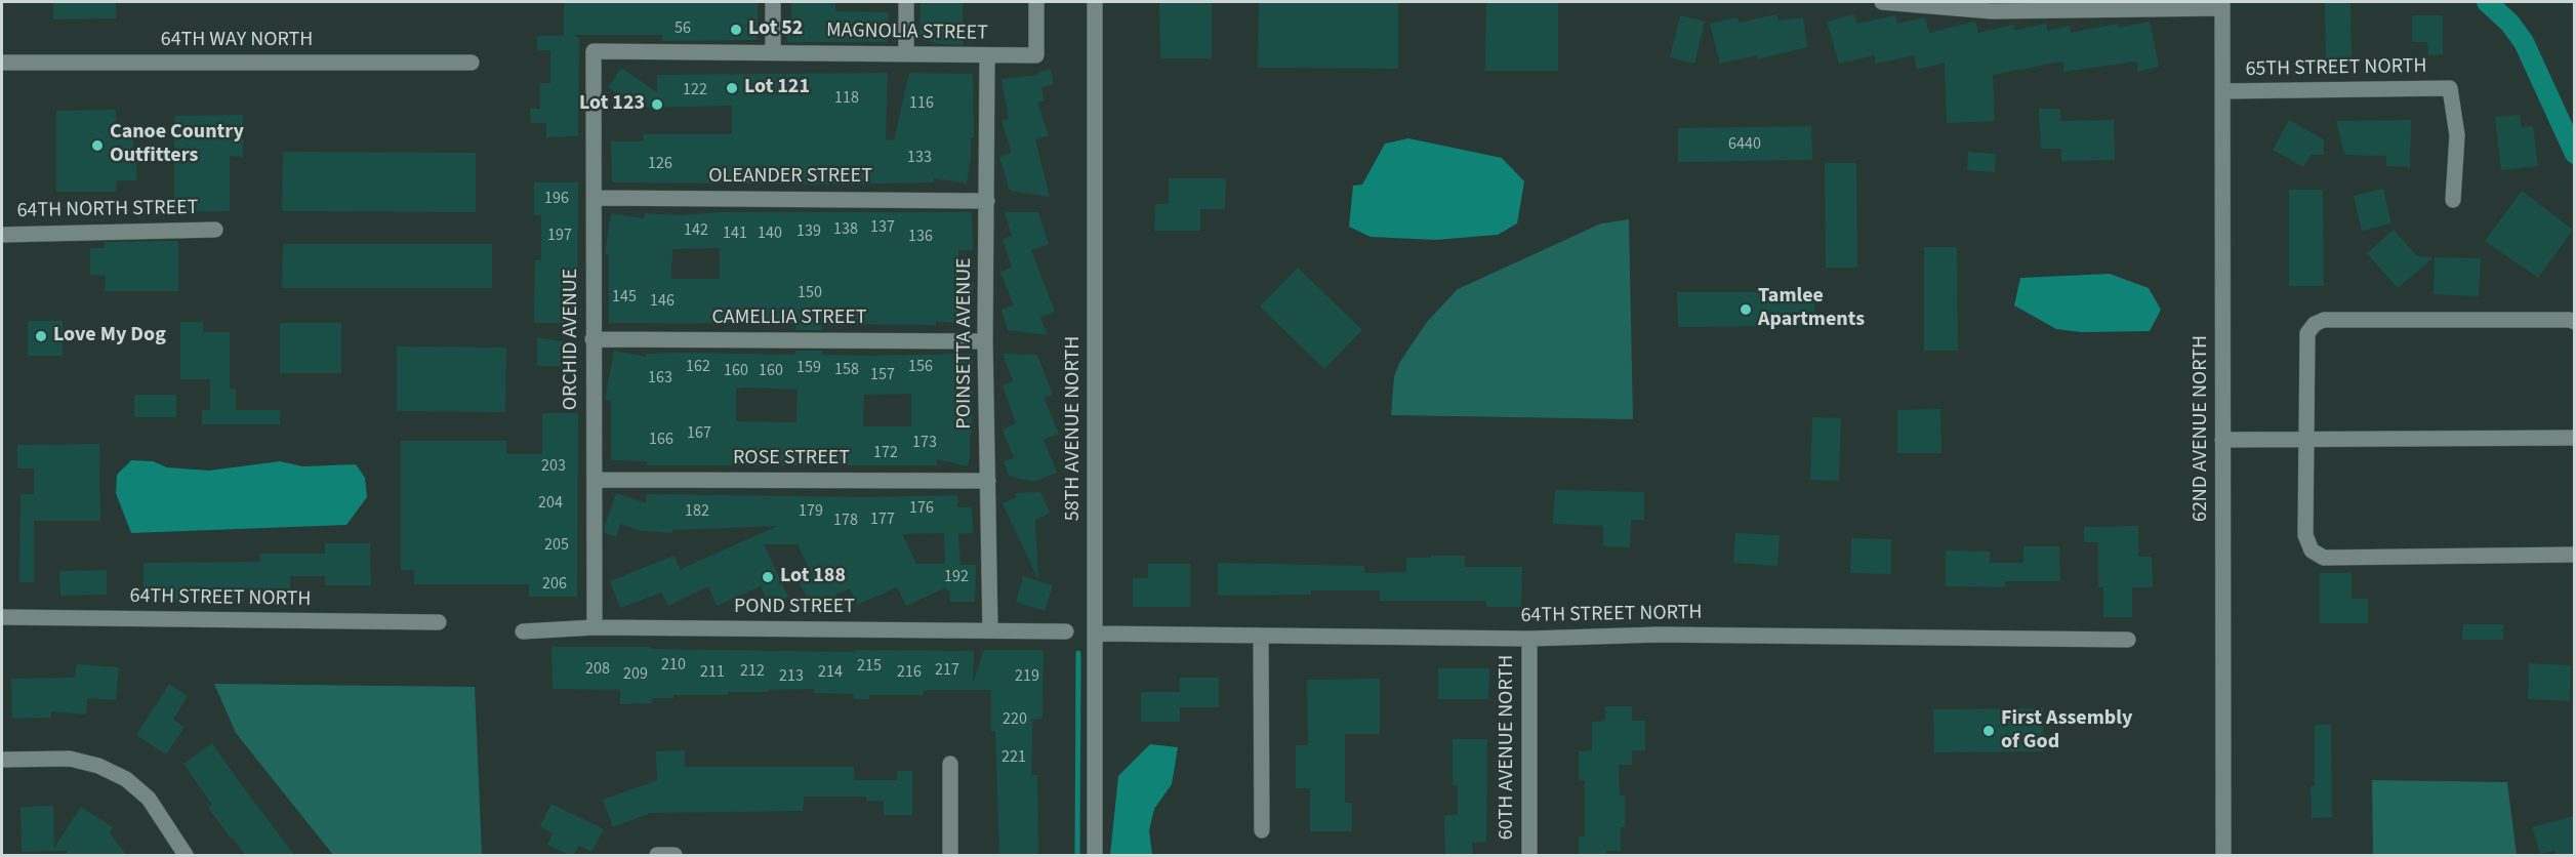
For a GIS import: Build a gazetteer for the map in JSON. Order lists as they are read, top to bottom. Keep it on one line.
{"streets":{"street":["MAGNOLIA STREET","64TH WAY NORTH","65TH STREET NORTH","OLEANDER STREET","64TH NORTH STREET","CAMELLIA STREET","ORCHID AVENUE","POINSETTA AVENUE","58TH AVENUE NORTH","62ND AVENUE NORTH","ROSE STREET","64TH STREET NORTH","POND STREET","60TH AVENUE NORTH"]},"crossings":[["MAGNOLIA STREET","ORCHID AVENUE"],["MAGNOLIA STREET","POINSETTA AVENUE"],["65TH STREET NORTH","62ND AVENUE NORTH"],["OLEANDER STREET","ORCHID AVENUE"],["OLEANDER STREET","POINSETTA AVENUE"],["CAMELLIA STREET","ORCHID AVENUE"],["CAMELLIA STREET","POINSETTA AVENUE"],["ORCHID AVENUE","ROSE STREET"],["ORCHID AVENUE","POND STREET"],["POINSETTA AVENUE","ROSE STREET"],["POINSETTA AVENUE","POND STREET"],["58TH AVENUE NORTH","64TH STREET NORTH"],["64TH STREET NORTH","60TH AVENUE NORTH"]],"places":["Lot 52","Lot 121","Lot 123","Canoe Country Outfitters","Tamlee Apartments","Love My Dog","Lot 188","First Assembly of God"],"house_numbers":["56","122","118","116","6440","133","126","196","137","138","142","139","141","140","197","136","150","145","146","162","156","159","158","160","160","157","163","167","166","173","172","203","204","176","182","179","177","178","205","192","206","210","215","208","217","212","211","214","216","209","213","219","220","221"]}
